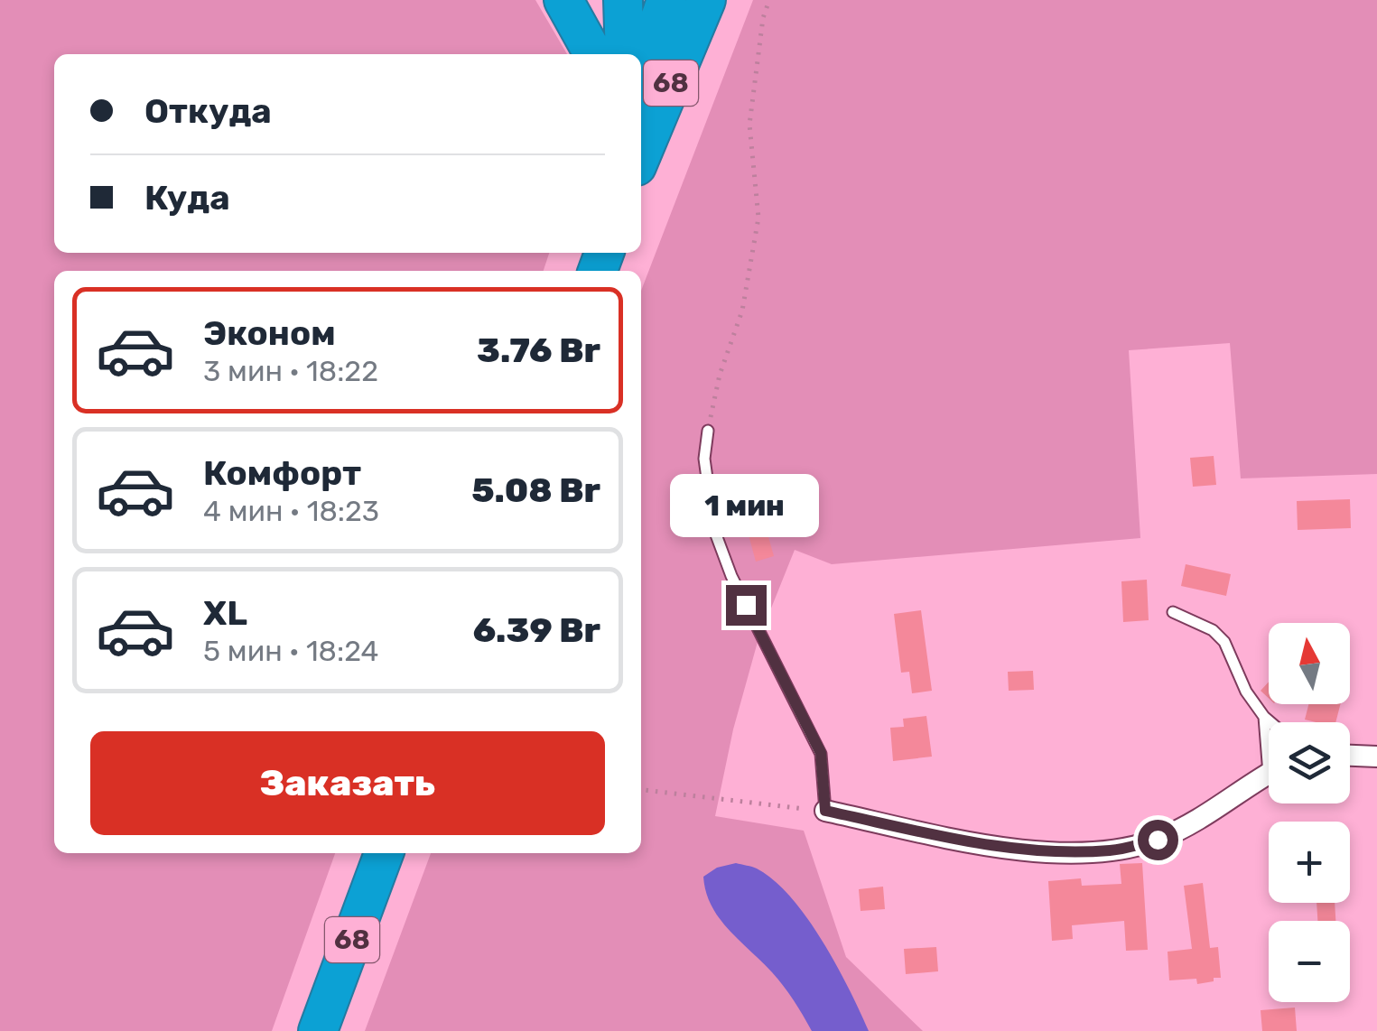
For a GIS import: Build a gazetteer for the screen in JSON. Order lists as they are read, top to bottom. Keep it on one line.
{"streets":{"highway":["68"]},"north":"top","page":{"banner":["Откуда","Куда"],"list":[{"name":"Эконом","note":"3 мин · 18:22","value":"3.76 Br"},{"name":"Комфорт","note":"4 мин · 18:23","value":"5.08 Br"},{"name":"XL","note":"5 мин · 18:24","value":"6.39 Br"}],"bubble":"1 мин","map_buttons":["+","−"],"buttons":"Заказать"}}
